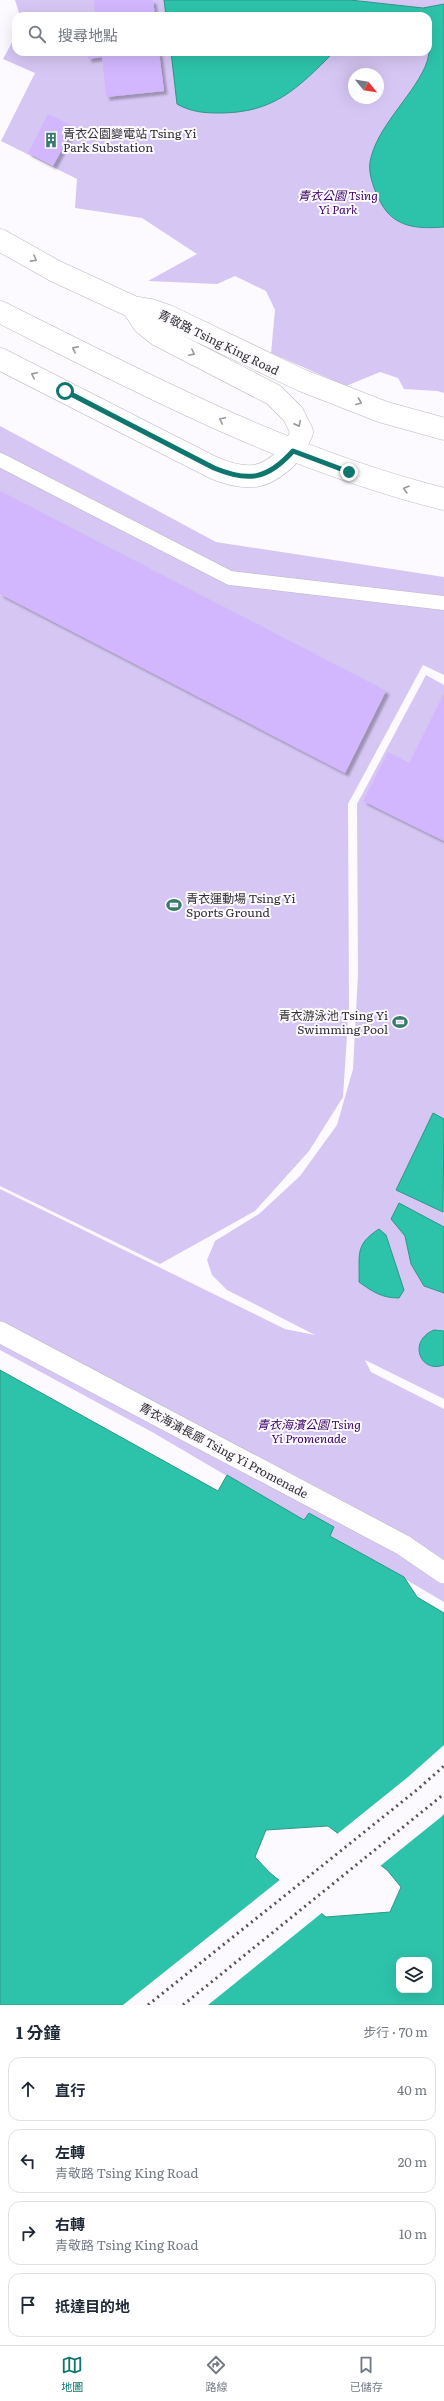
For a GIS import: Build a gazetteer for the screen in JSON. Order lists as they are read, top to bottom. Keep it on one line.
{"streets":{"main road":["青敬路 Tsing King Road"],"street":["青衣海濱長廊 Tsing Yi Promenade"]},"parks":["青衣公園 Tsing Yi Park","青衣海濱公園 Tsing Yi Promenade"],"places":{"building":["青衣公園變電站 Tsing Yi Park Substation"],"sports":["青衣運動場 Tsing Yi Sports Ground","青衣游泳池 Tsing Yi Swimming Pool"]},"north":"bottom right","page":{"search":"搜尋地點","heading":["1 分鐘","步行 · 70 m"],"list":[["直行","40 m"],["左轉","青敬路 Tsing King Road","20 m"],["右轉","青敬路 Tsing King Road","10 m"],"抵達目的地"],"nav":["地圖","路線","已儲存"]}}
